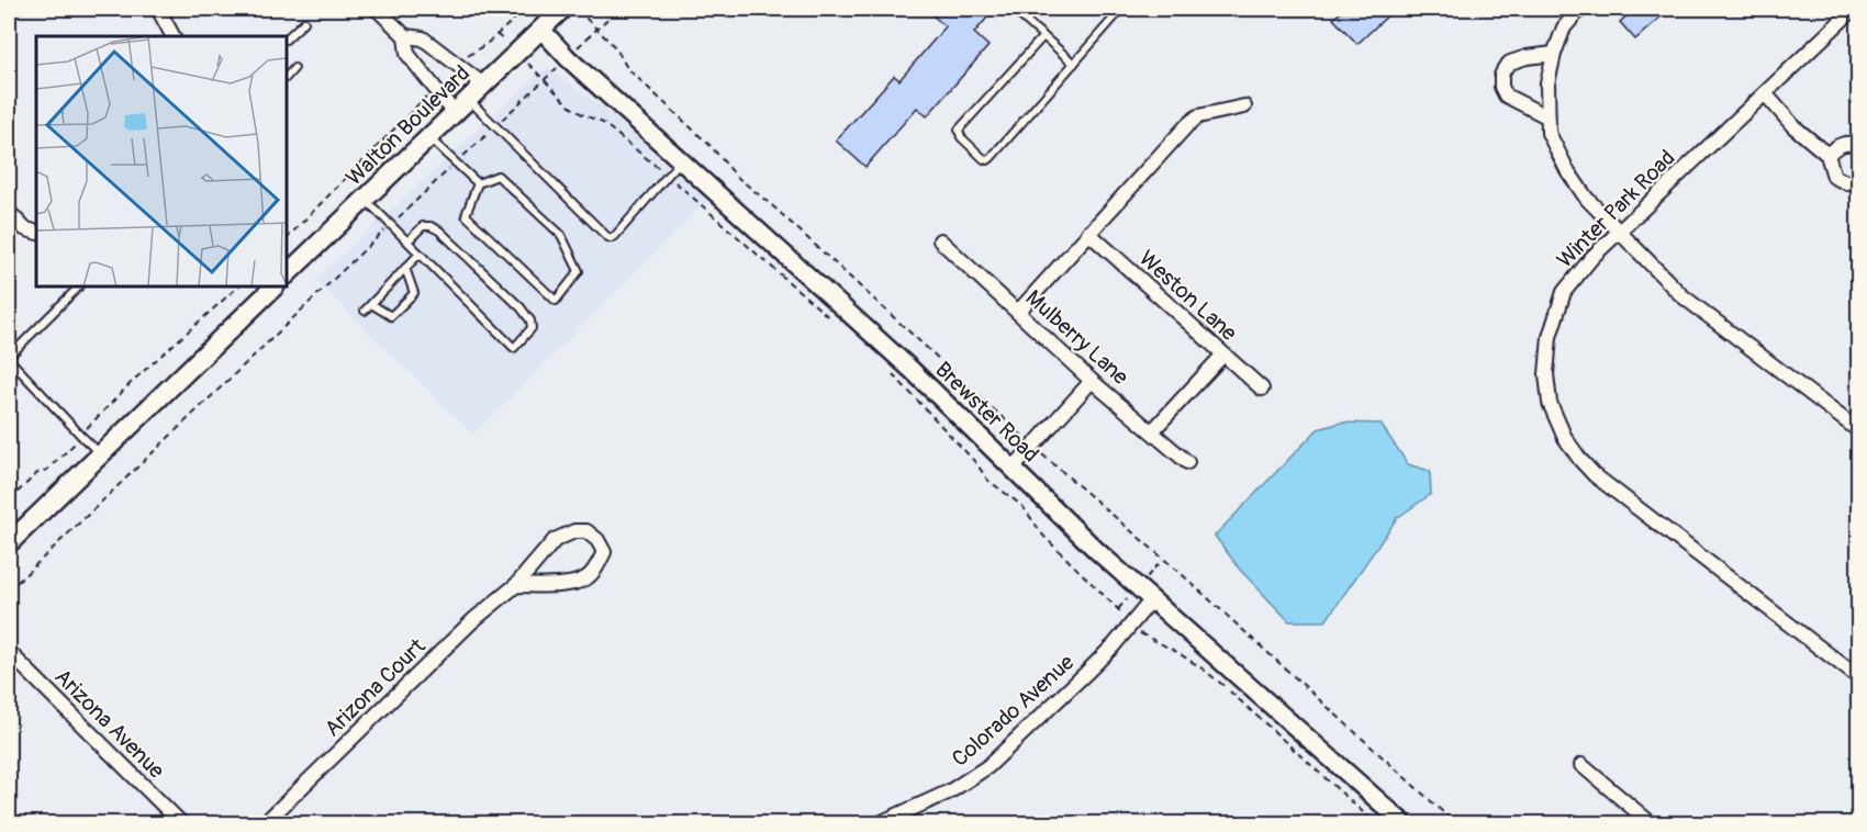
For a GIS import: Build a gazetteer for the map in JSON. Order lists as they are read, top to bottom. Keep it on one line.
{"streets":{"main road":["Walton Boulevard"],"street":["Winter Park Road","Weston Lane","Mulberry Lane","Brewster Road","Arizona Court","Colorado Avenue","Arizona Avenue"]},"crossings":[["Walton Boulevard","Brewster Road"],["Brewster Road","Colorado Avenue"]]}
